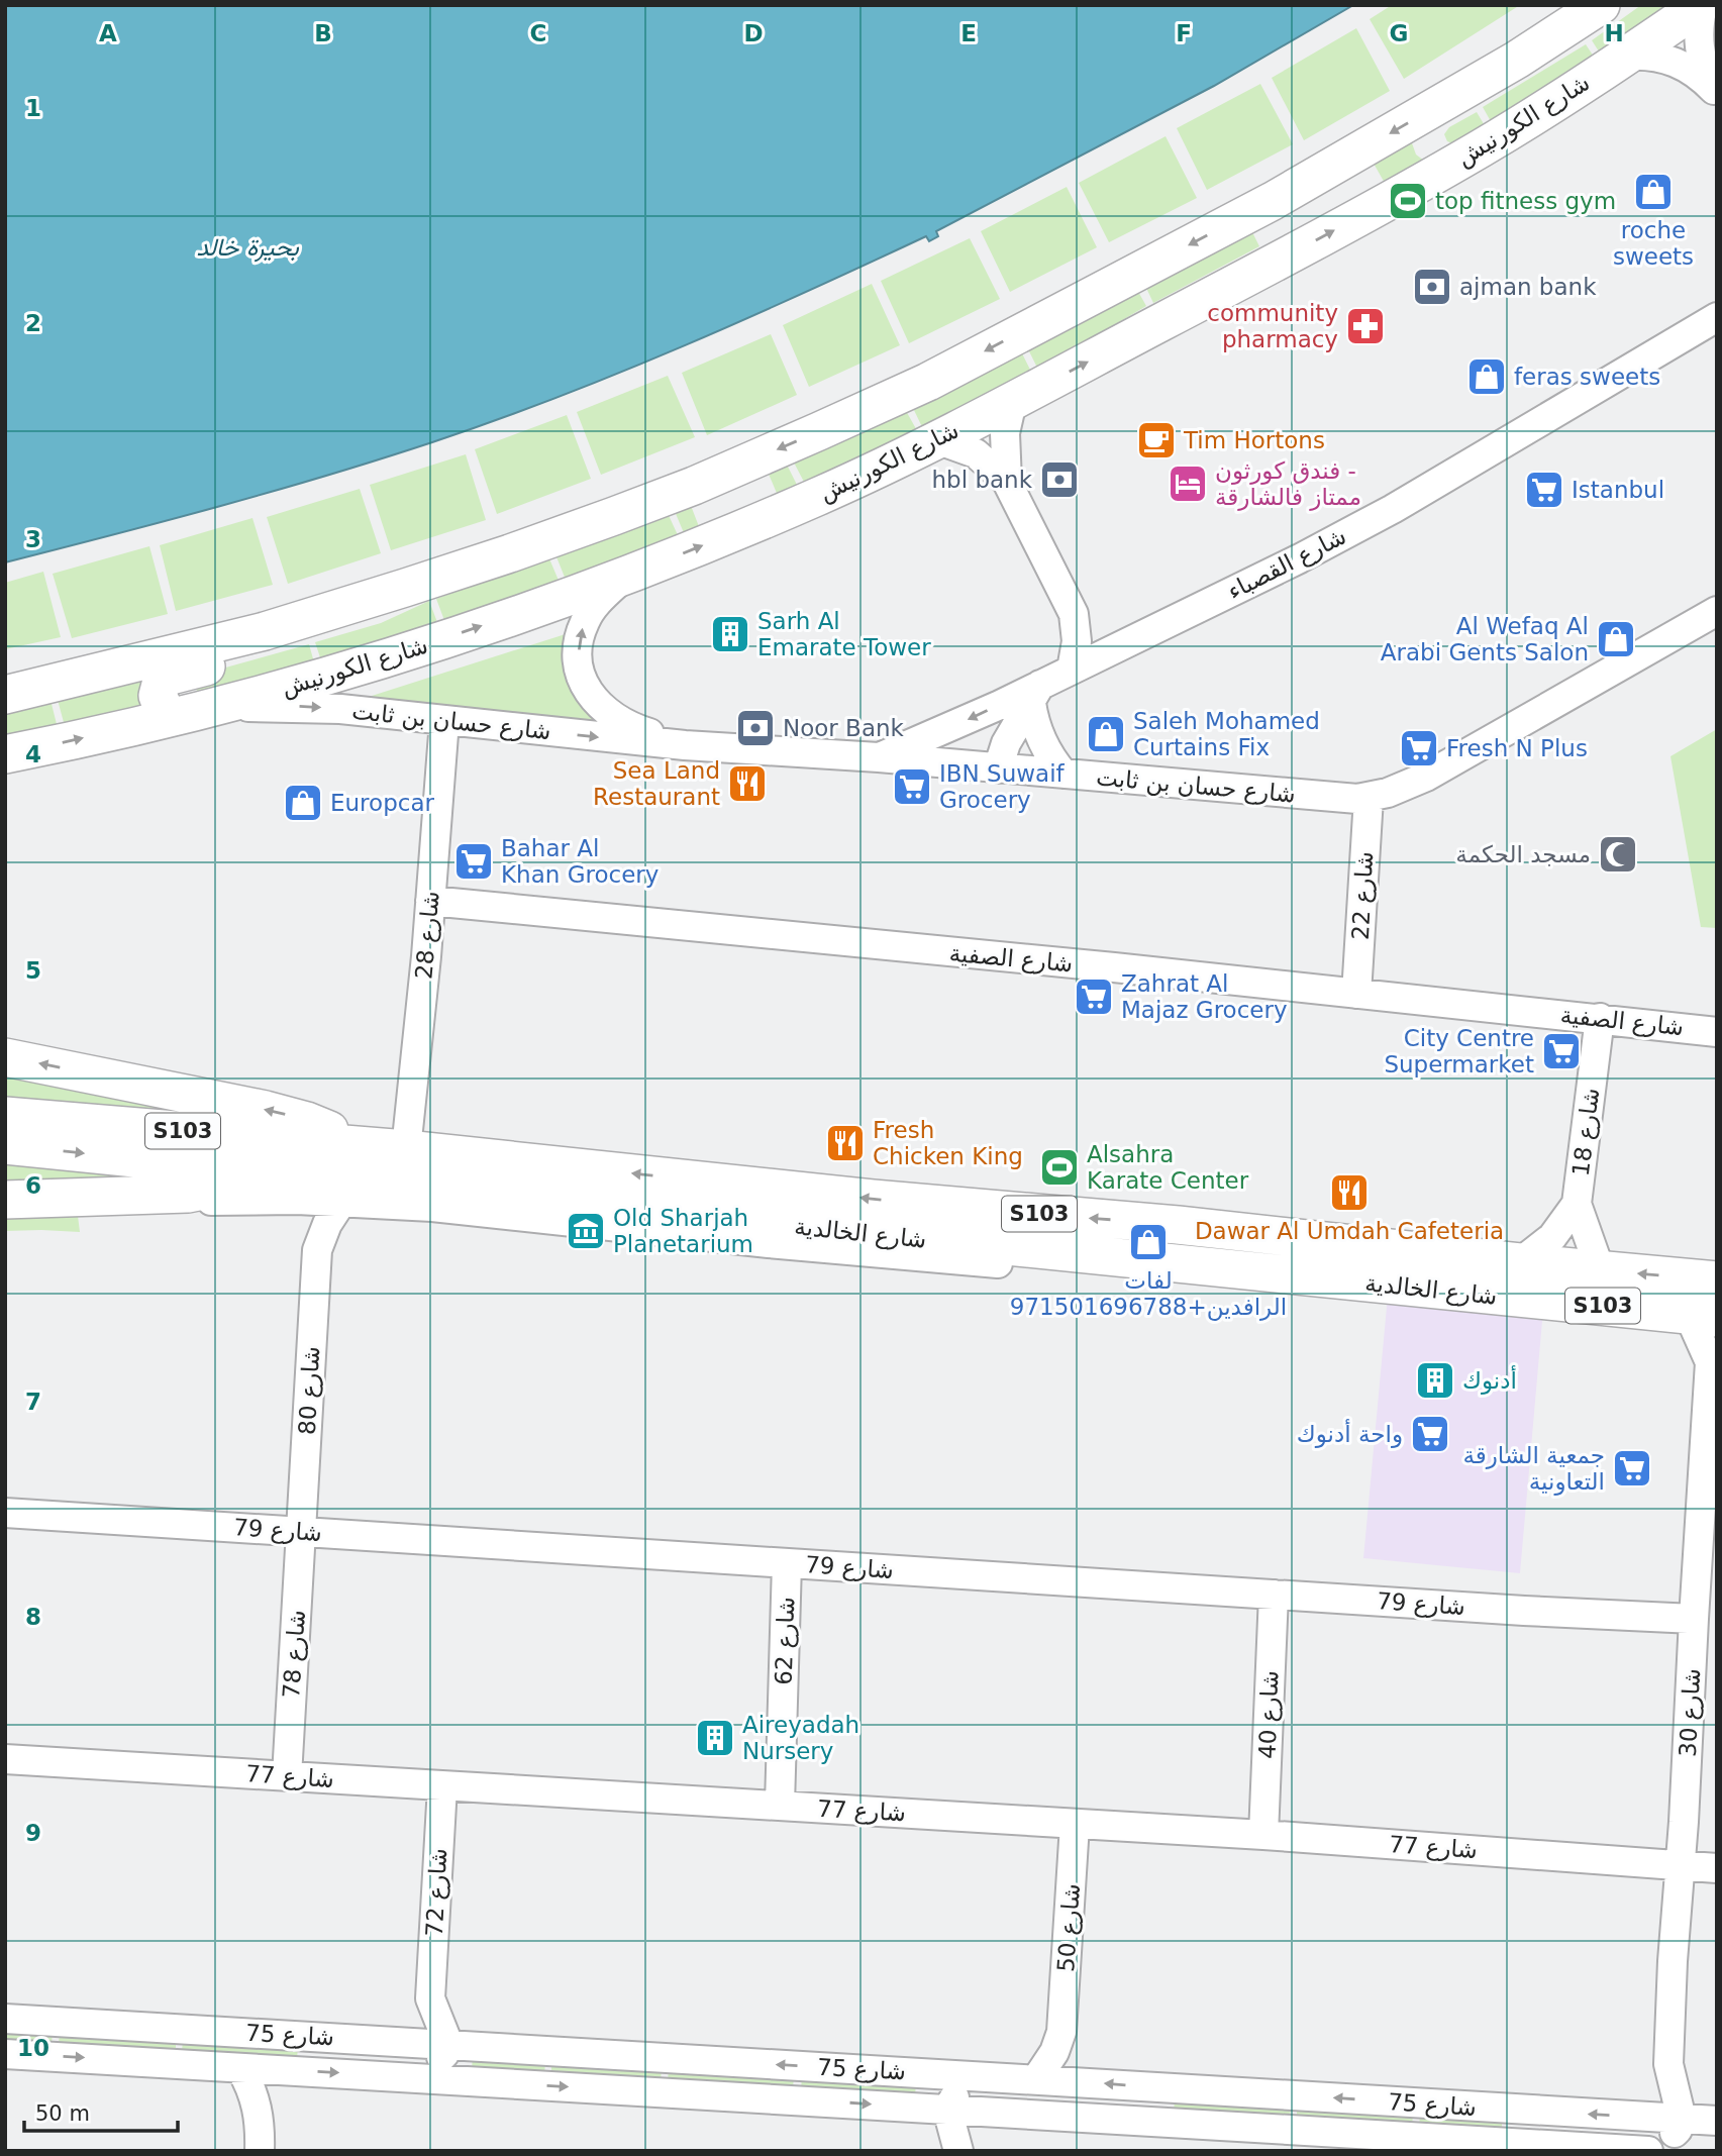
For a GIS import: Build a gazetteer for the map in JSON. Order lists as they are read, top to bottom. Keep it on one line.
{"streets":{"main road":["شارع الكورنيش","S103","شارع الخالدية"],"street":["شارع القصباء","شارع حسان بن ثابت","شارع 22","شارع 28","شارع الصفية","شارع 18","شارع 80","شارع 79","شارع 62","شارع 78","شارع 30","شارع 40","شارع 77","شارع 72","شارع 50","شارع 75"]},"crossings":[["شارع الكورنيش","شارع حسان بن ثابت"],["شارع القصباء","شارع حسان بن ثابت"],["شارع حسان بن ثابت","شارع 22"],["شارع حسان بن ثابت","شارع 28"],["شارع 22","شارع الصفية"],["شارع 28","شارع الصفية"],["شارع 28","شارع الخالدية"],["شارع الصفية","شارع 18"],["شارع 18","شارع الخالدية"],["شارع الخالدية","شارع 80"],["شارع الخالدية","شارع 30"],["شارع 80","شارع 79"],["شارع 80","شارع 78"],["شارع 79","شارع 62"],["شارع 79","شارع 78"],["شارع 79","شارع 30"],["شارع 79","شارع 40"],["شارع 62","شارع 77"],["شارع 78","شارع 77"],["شارع 30","شارع 77"],["شارع 30","شارع 75"],["شارع 40","شارع 77"],["شارع 77","شارع 72"],["شارع 77","شارع 50"],["شارع 72","شارع 75"],["شارع 50","شارع 75"]],"water":["بحيرة خالد"],"places":{"shop":["roche sweets","feras sweets","Al Wefaq Al Arabi Gents Salon","Saleh Mohamed Curtains Fix","Europcar","لفات الرافدين+971501696788"],"sports":["top fitness gym","Alsahra Karate Center"],"bank":["ajman bank","hbl bank","Noor Bank"],"pharmacy":["community pharmacy"],"cafe":["Tim Hortons"],"hotel":["فندق كورثون - ممتاز فالشارقة"],"supermarket":["Istanbul","Fresh N Plus","IBN Suwaif Grocery","Bahar Al Khan Grocery","Zahrat Al Majaz Grocery","City Centre Supermarket","واحة أدنوك","جمعية الشارقة التعاونية"],"building":["Sarh Al Emarate Tower","أدنوك","Aireyadah Nursery"],"restaurant":["Sea Land Restaurant","Fresh Chicken King","Dawar Al Umdah Cafeteria"],"mosque":["مسجد الحكمة"],"museum":["Old Sharjah Planetarium"]},"scale_bar":"50 m","grid":{"columns":["A","B","C","D","E","F","G","H"],"rows":["1","2","3","4","5","6","7","8","9","10"]}}
